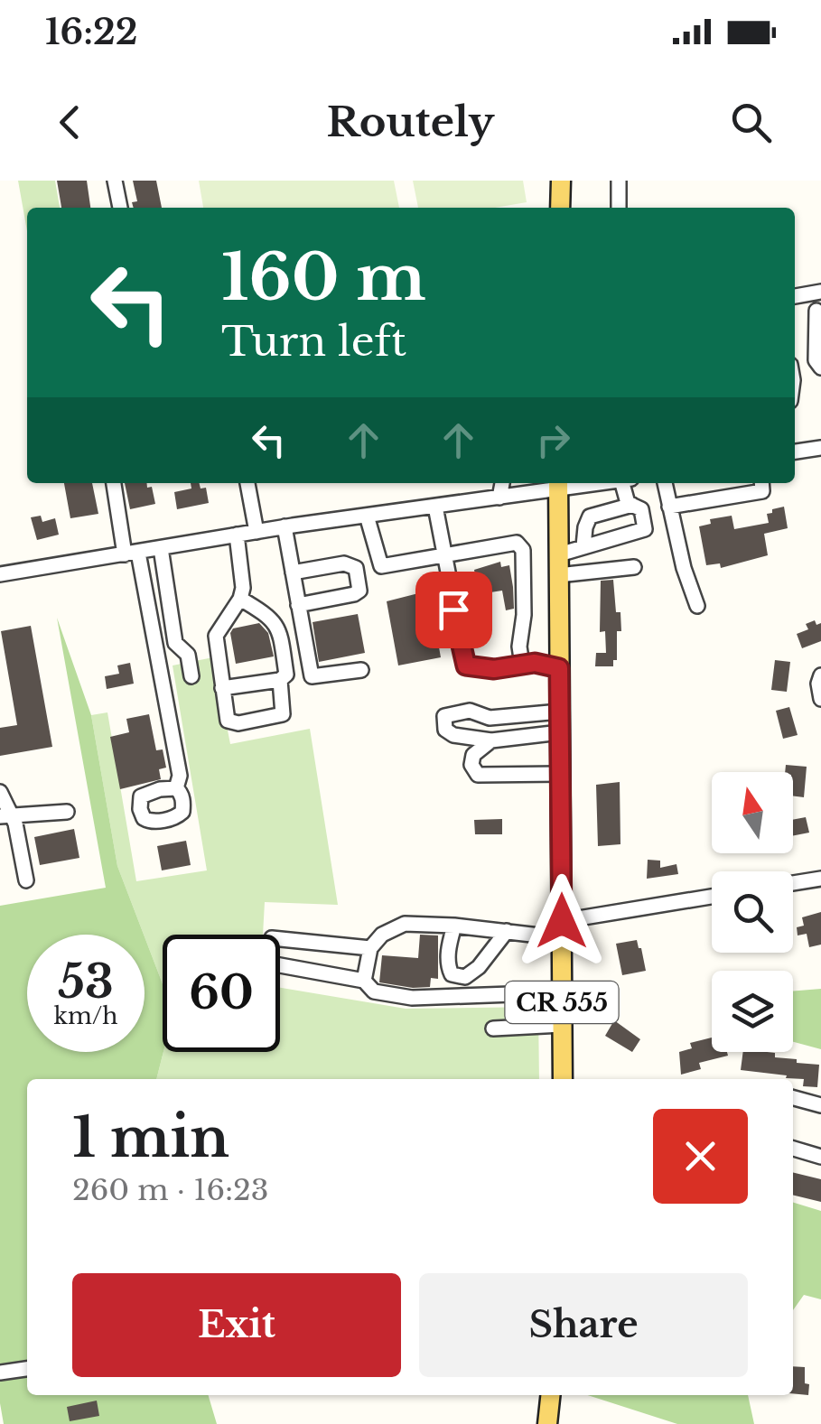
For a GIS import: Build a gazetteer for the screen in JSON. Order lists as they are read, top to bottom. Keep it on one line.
{"streets":{"main road":["CR 555"]},"north":"top","page":{"status":"16:22","header":"Routely","turn":["160 m","Turn left"],"speed":"53 km/h","limit":"60","heading":["1 min","260 m · 16:23"],"buttons":["Exit","Share"]}}
